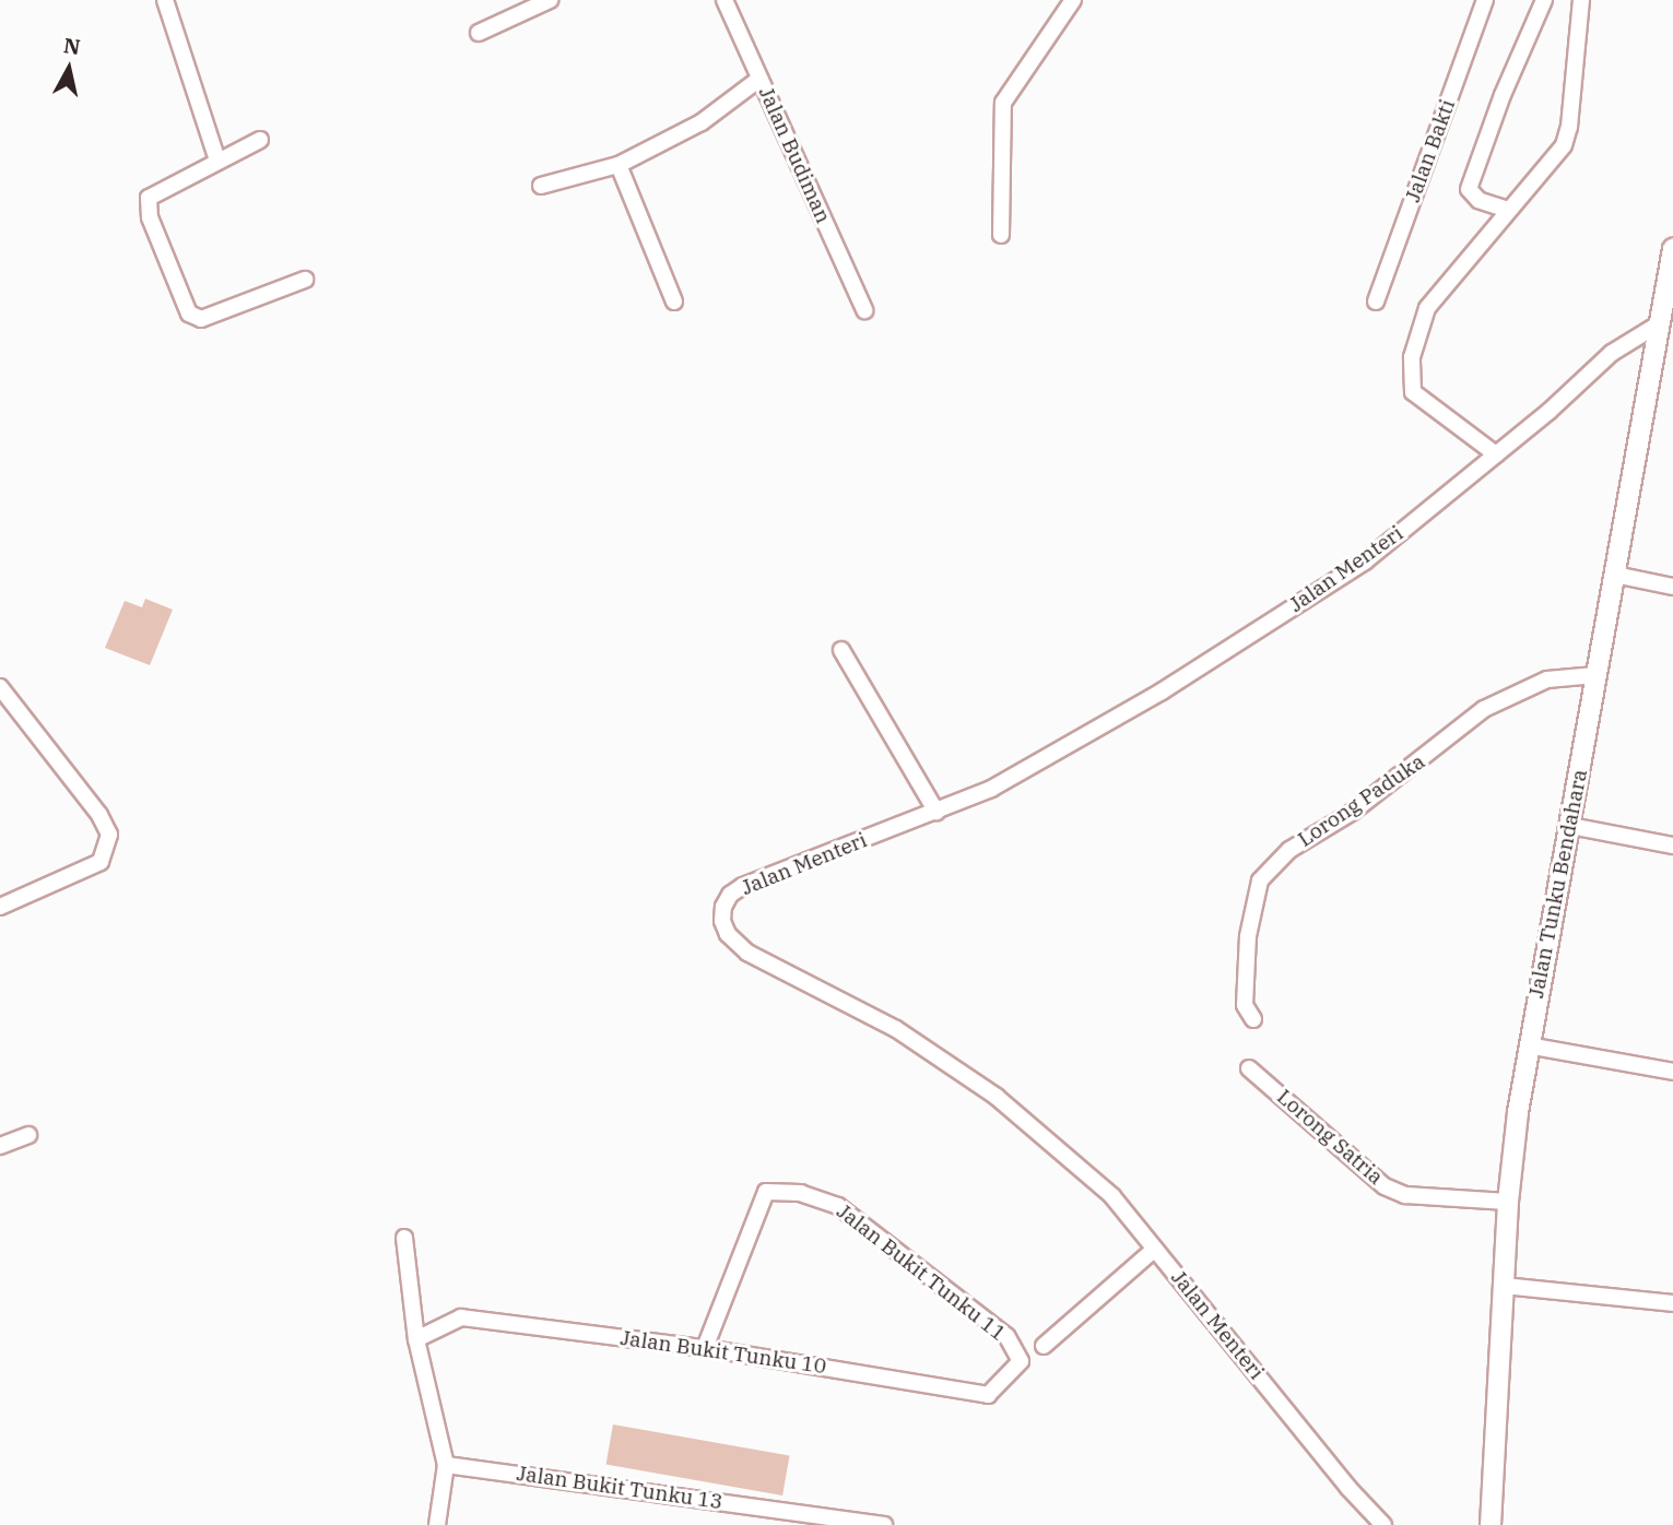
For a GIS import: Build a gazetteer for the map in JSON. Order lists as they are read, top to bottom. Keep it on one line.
{"streets":{"street":["Jalan Bakti","Jalan Budiman","Jalan Menteri","Lorong Paduka","Jalan Tunku Bendahara","Lorong Satria","Jalan Bukit Tunku 11","Jalan Bukit Tunku 10","Jalan Bukit Tunku 13"]},"crossings":[["Jalan Menteri","Jalan Tunku Bendahara"],["Lorong Paduka","Jalan Tunku Bendahara"],["Jalan Tunku Bendahara","Lorong Satria"],["Jalan Bukit Tunku 11","Jalan Bukit Tunku 10"]],"north":"top"}
